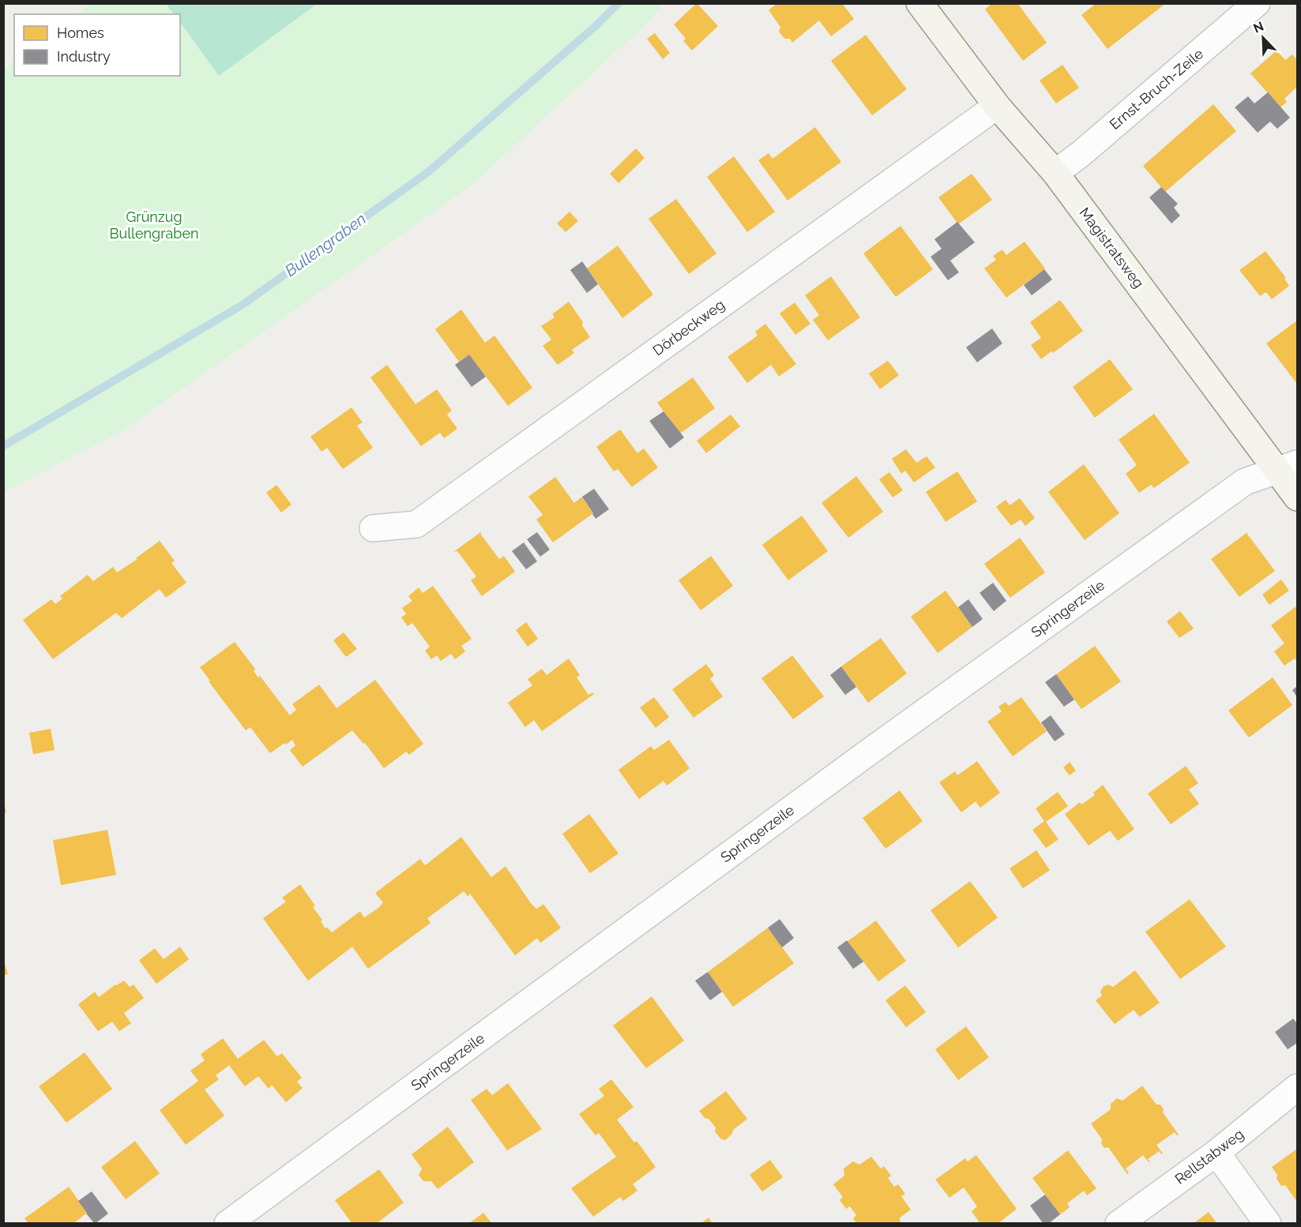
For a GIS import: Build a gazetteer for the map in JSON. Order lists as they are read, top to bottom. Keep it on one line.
{"streets":{"street":["Ernst-Bruch-Zeile","Magistratsweg","Dörbeckweg","Springerzeile","Rellstabweg"]},"crossings":[["Ernst-Bruch-Zeile","Magistratsweg"],["Magistratsweg","Dörbeckweg"],["Magistratsweg","Springerzeile"]],"water":["Bullengraben"],"parks":["Grünzug Bullengraben"],"legend":["Homes","Industry"],"north":"top left"}
